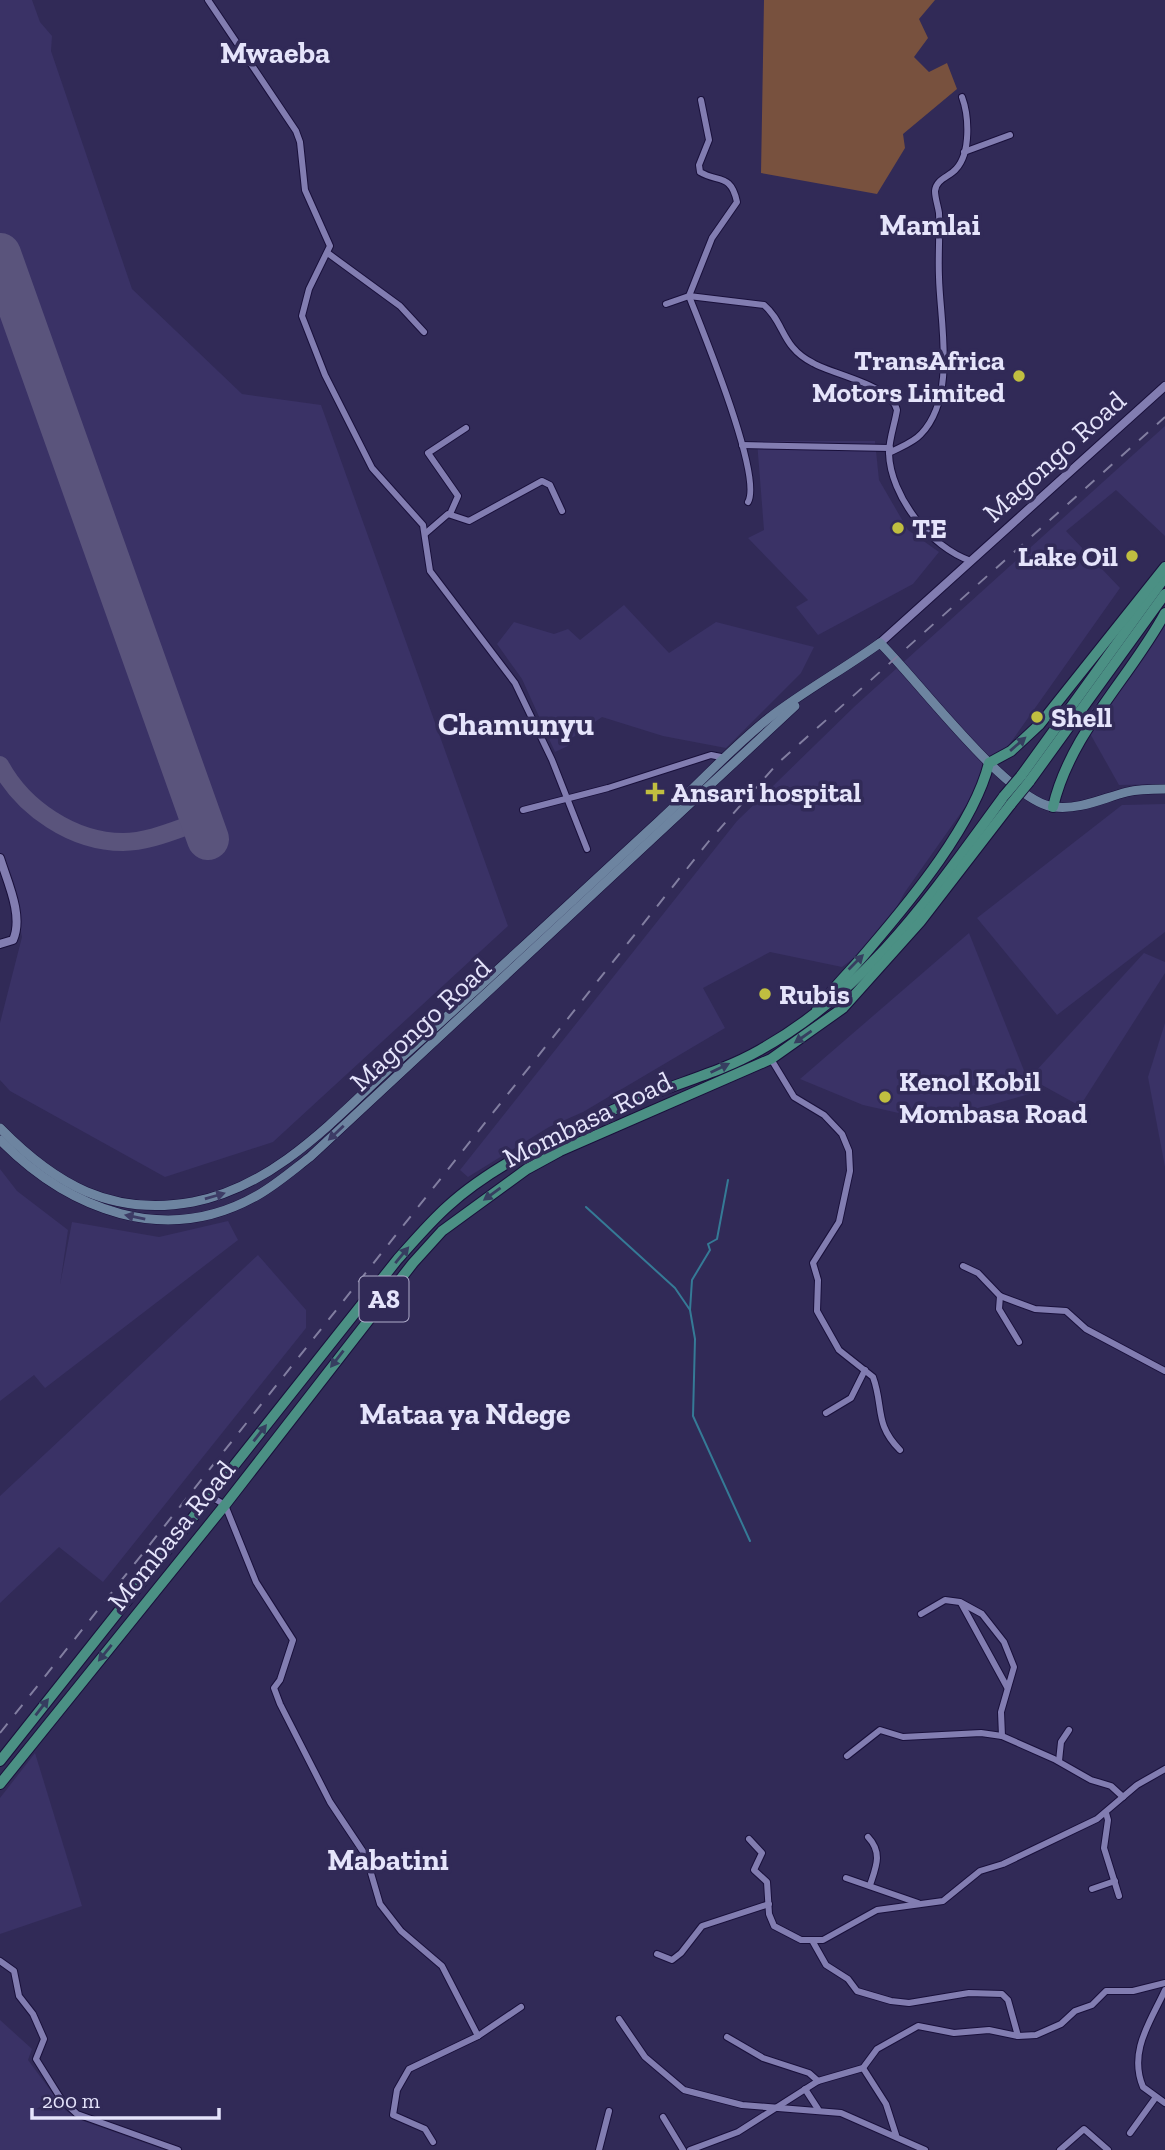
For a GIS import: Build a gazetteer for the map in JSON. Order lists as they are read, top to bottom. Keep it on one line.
{"streets":{"highway":["Mombasa Road","A8"],"main road":["Magongo Road"]},"districts":["Mwaeba","Mamlai","Chamunyu","Mataa ya Ndege","Mabatini"],"places":{"other":["TransAfrica Motors Limited","TE","Lake Oil","Shell","Rubis","Kenol Kobil Mombasa Road"],"health":["Ansari hospital"]},"scale_bar":"200 m"}
